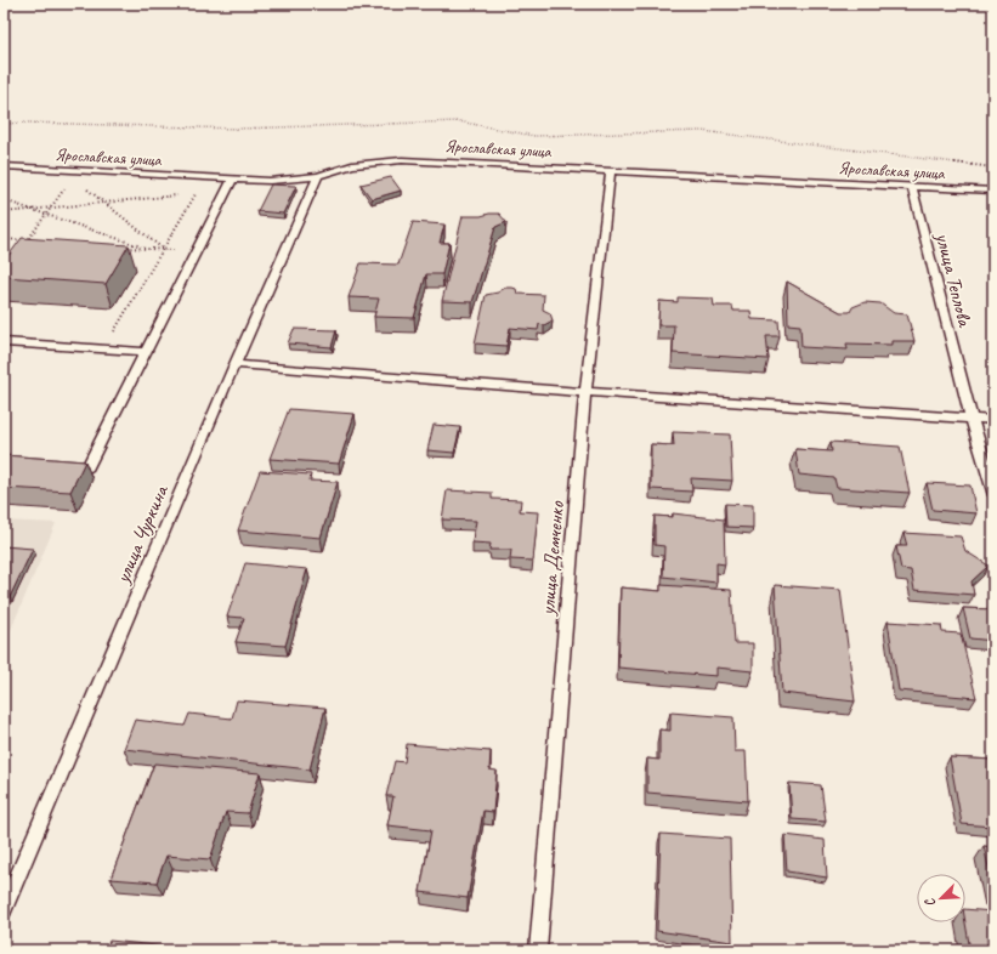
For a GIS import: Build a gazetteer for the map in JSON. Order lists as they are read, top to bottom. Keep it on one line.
{"streets":{"lane":["Ярославская улица","улица Теплова","улица Чуркина","улица Демченко"]},"crossings":[["Ярославская улица","улица Теплова"],["Ярославская улица","улица Чуркина"],["Ярославская улица","улица Демченко"]],"north":"bottom left"}
